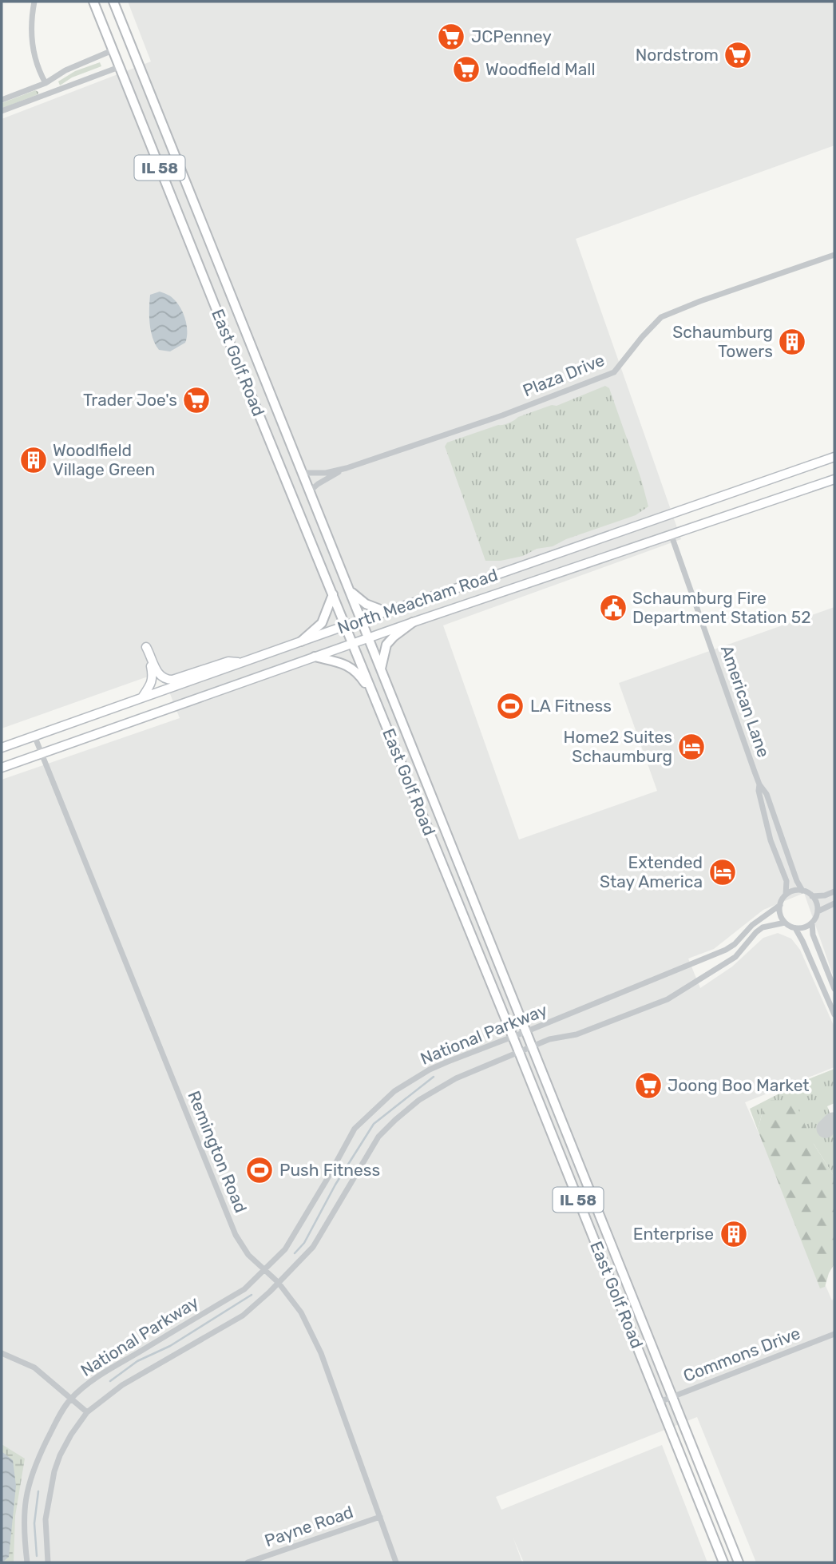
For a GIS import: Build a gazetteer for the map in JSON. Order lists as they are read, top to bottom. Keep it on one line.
{"streets":{"main road":["IL 58","East Golf Road","North Meacham Road"],"street":["Plaza Drive","American Lane","National Parkway","Remington Road","Commons Drive","Payne Road"]},"crossings":[["East Golf Road","Plaza Drive"],["East Golf Road","North Meacham Road"],["East Golf Road","National Parkway"],["East Golf Road","Commons Drive"],["North Meacham Road","American Lane"],["North Meacham Road","Remington Road"],["American Lane","National Parkway"],["National Parkway","Remington Road"],["Remington Road","Payne Road"]],"places":{"supermarket":["JCPenney","Nordstrom","Woodfield Mall","Trader Joe's","Joong Boo Market"],"building":["Schaumburg Towers","Woodlfield Village Green","Enterprise"],"public building":["Schaumburg Fire Department Station 52"],"sports":["LA Fitness","Push Fitness"],"hotel":["Home2 Suites Schaumburg","Extended Stay America"]}}
